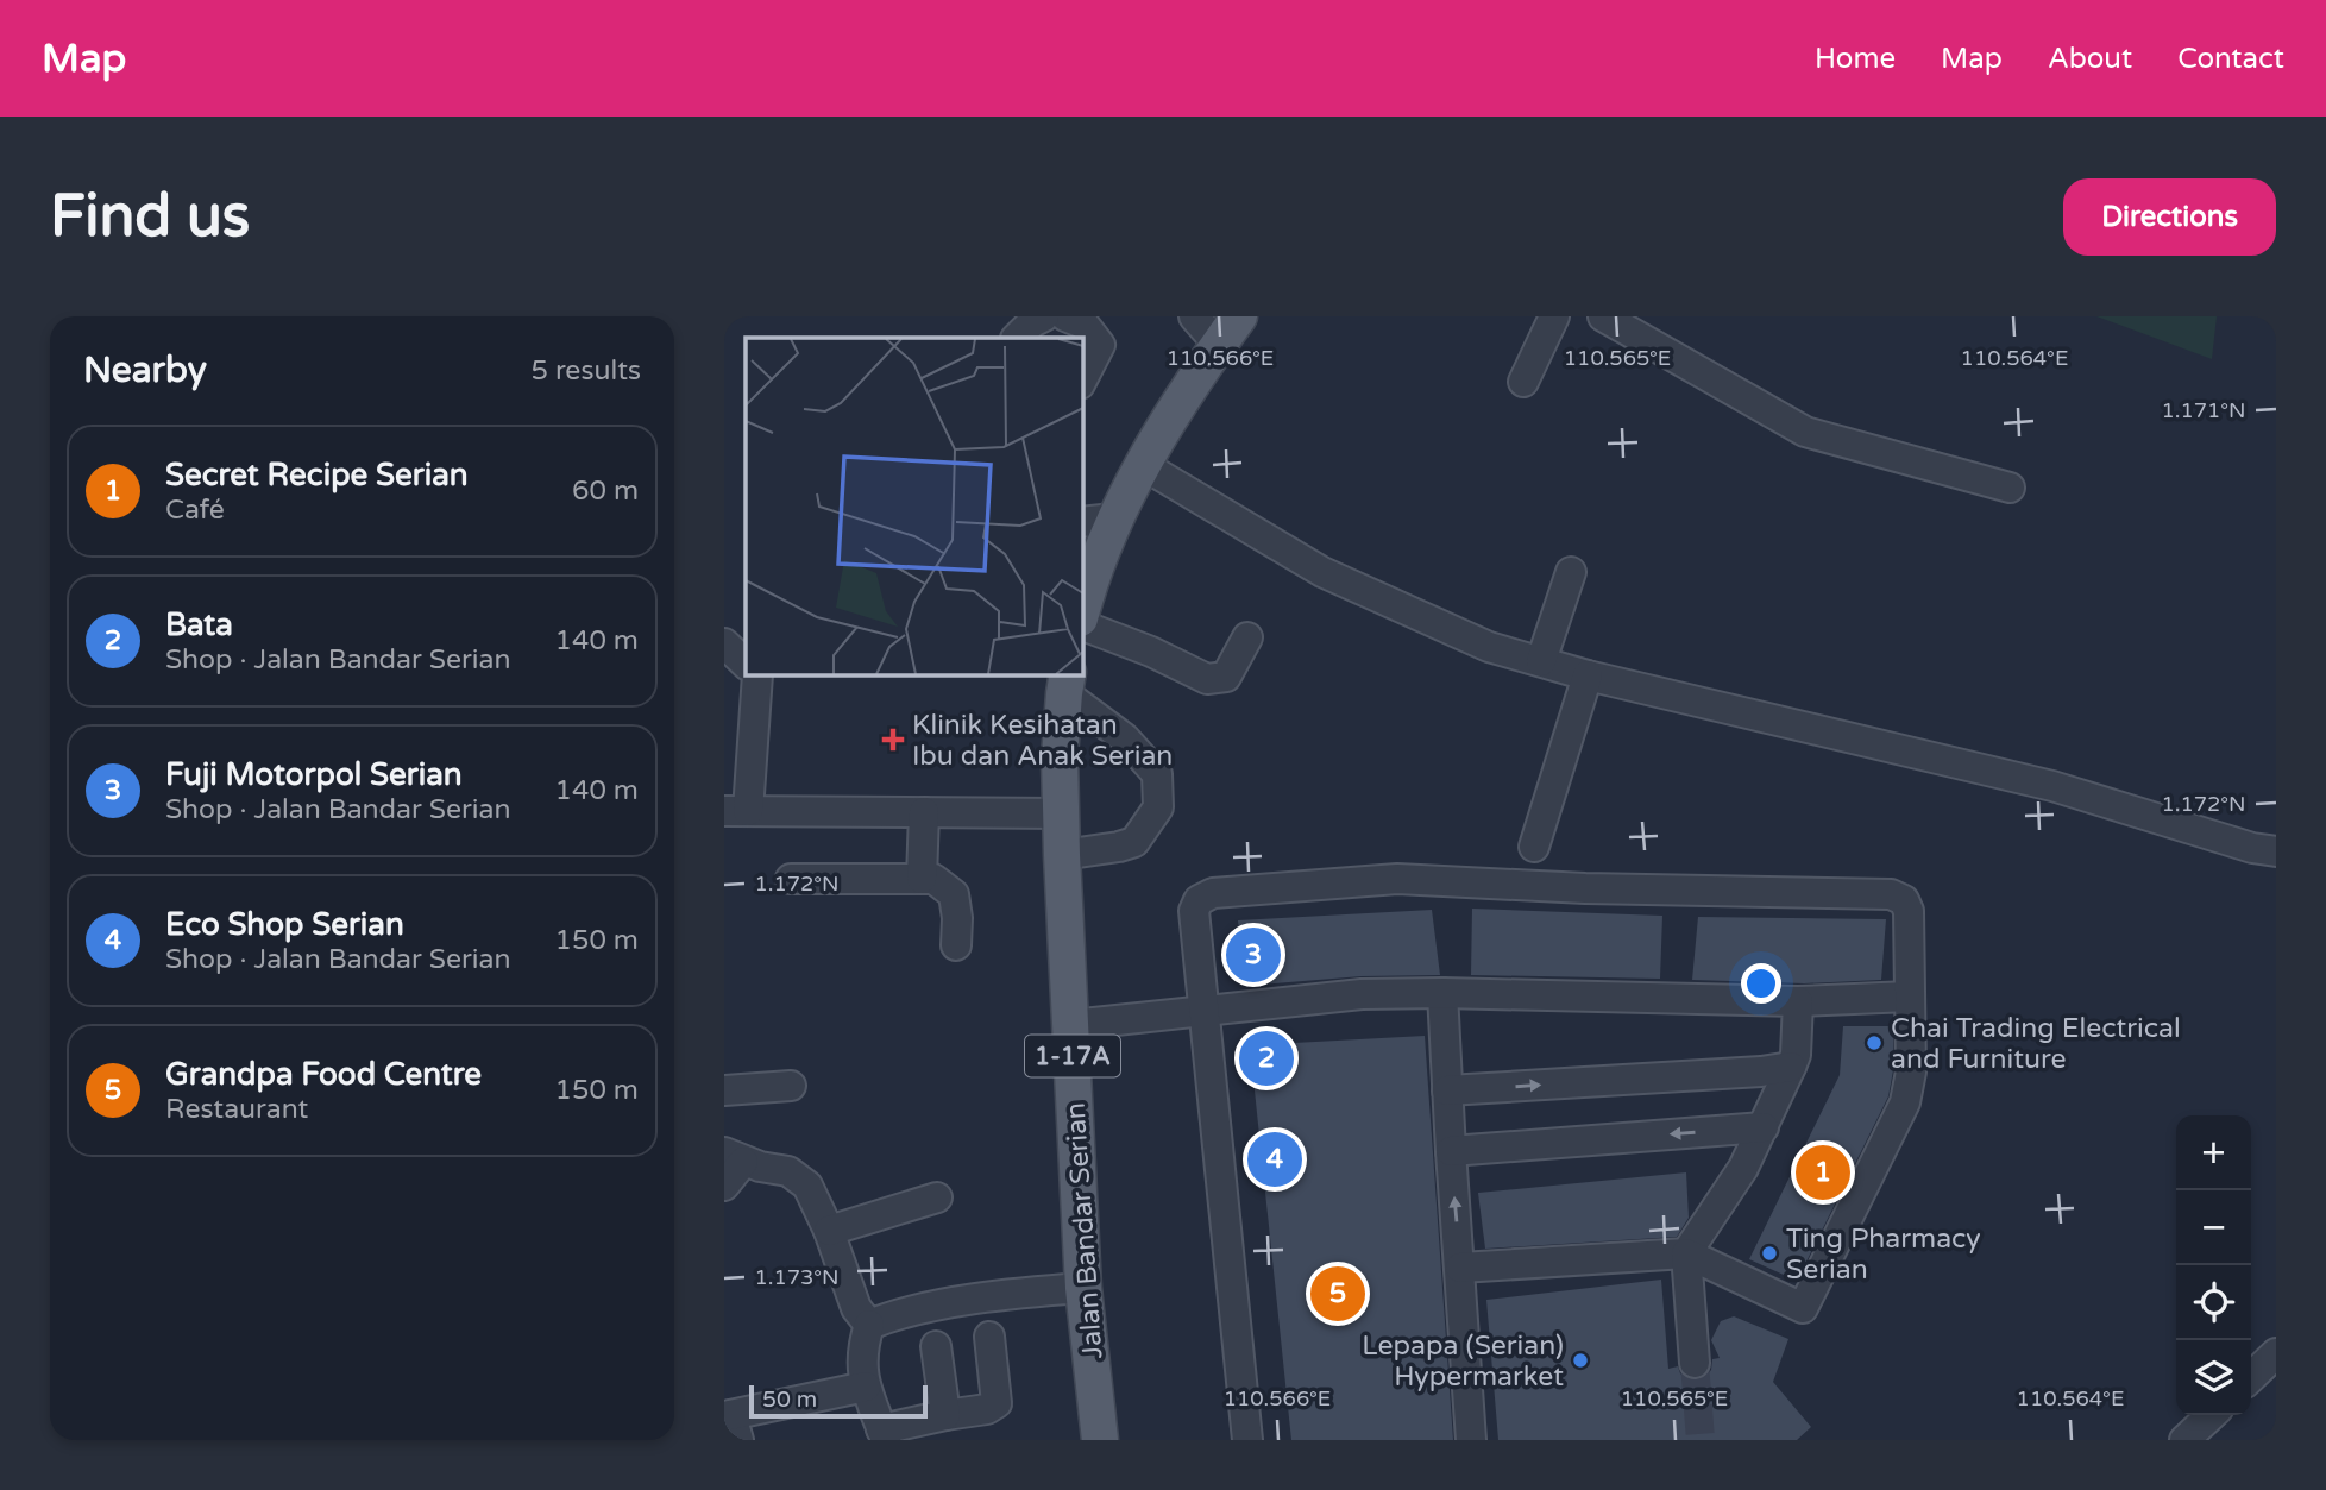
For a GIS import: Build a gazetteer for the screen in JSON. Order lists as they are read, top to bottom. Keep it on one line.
{"streets":{"main road":["1-17A","Jalan Bandar Serian"]},"places":{"health":["Klinik Kesihatan Ibu dan Anak Serian"],"other":["Chai Trading Electrical and Furniture","Ting Pharmacy Serian","Lepapa (Serian) Hypermarket"]},"scale_bar":"50 m","page":{"header":"Map","nav":["Home","Map","About","Contact"],"buttons":"Directions","title":"Find us","heading":["Nearby","5 results"],"list":[{"mark":"1","name":"Secret Recipe Serian","note":"Café","value":"60 m"},{"mark":"2","name":"Bata","note":"Shop · Jalan Bandar Serian","value":"140 m"},{"mark":"3","name":"Fuji Motorpol Serian","note":"Shop · Jalan Bandar Serian","value":"140 m"},{"mark":"4","name":"Eco Shop Serian","note":"Shop · Jalan Bandar Serian","value":"150 m"},{"mark":"5","name":"Grandpa Food Centre","note":"Restaurant","value":"150 m"}],"pins":["3","2","4","1","5"],"map_buttons":["+","−"],"scale":"50 m"},"coordinates":["110.566°E","110.565°E","110.564°E","1.171°N","1.172°N","1.173°N"]}
